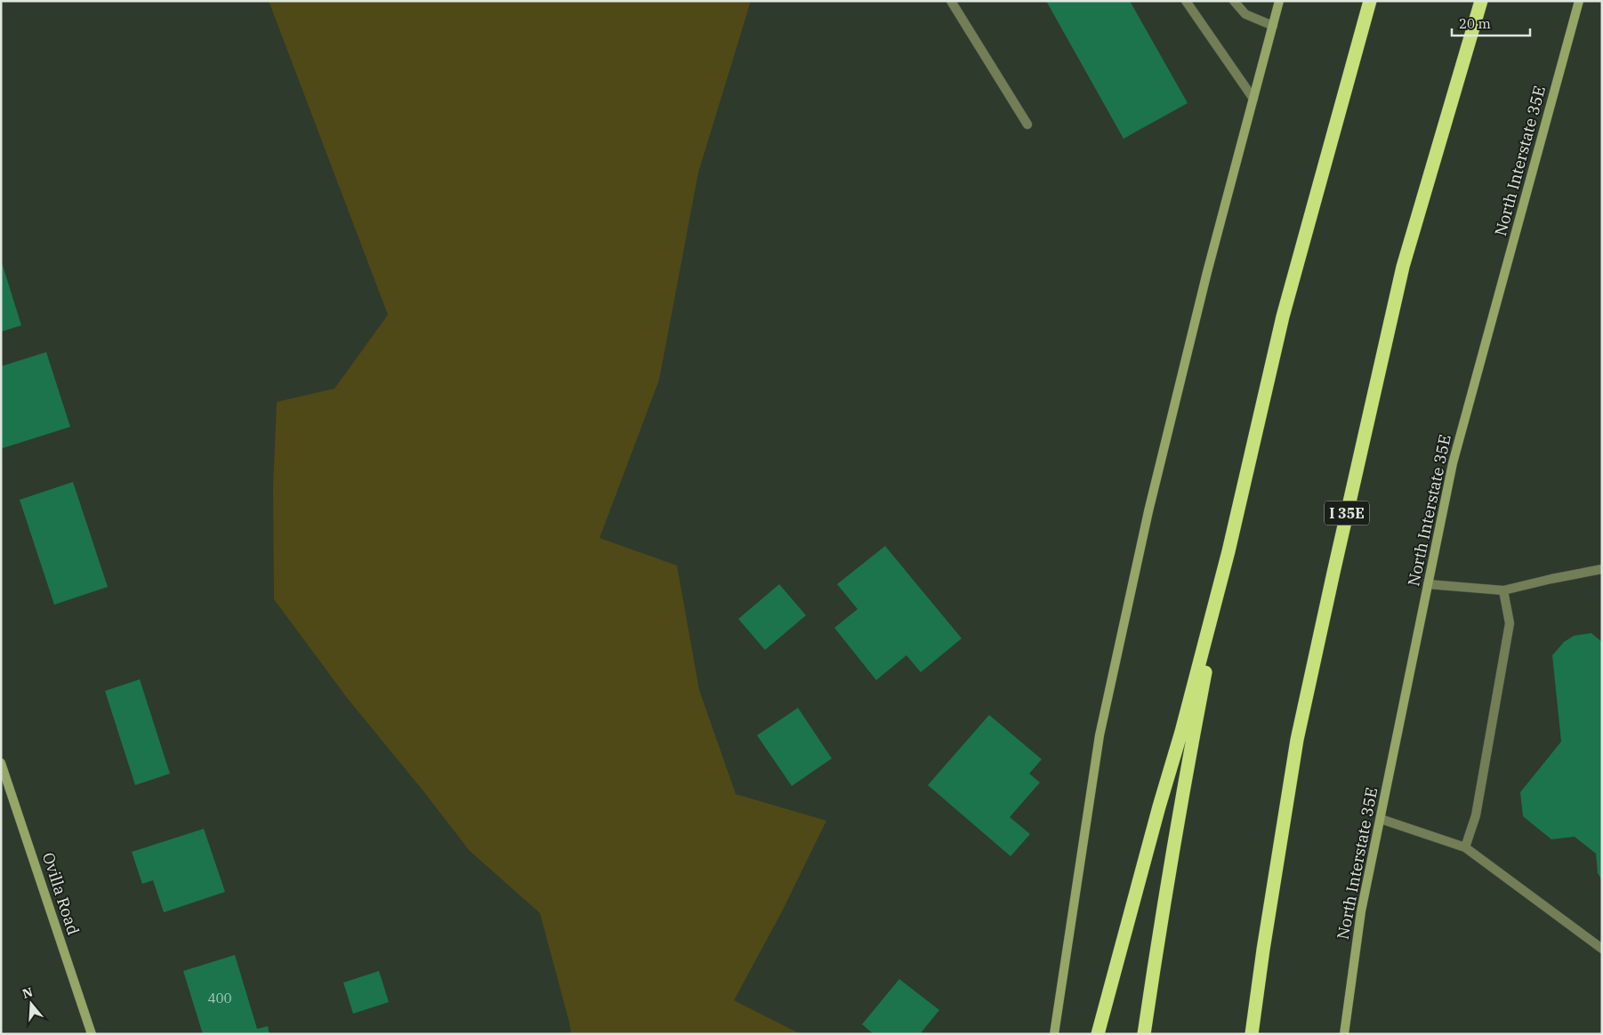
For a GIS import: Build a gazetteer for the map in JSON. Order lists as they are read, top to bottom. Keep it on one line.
{"streets":{"highway":["I 35E"],"main road":["North Interstate 35E","Ovilla Road"]},"house_numbers":["400"],"scale_bar":"20 m","north":"top"}
